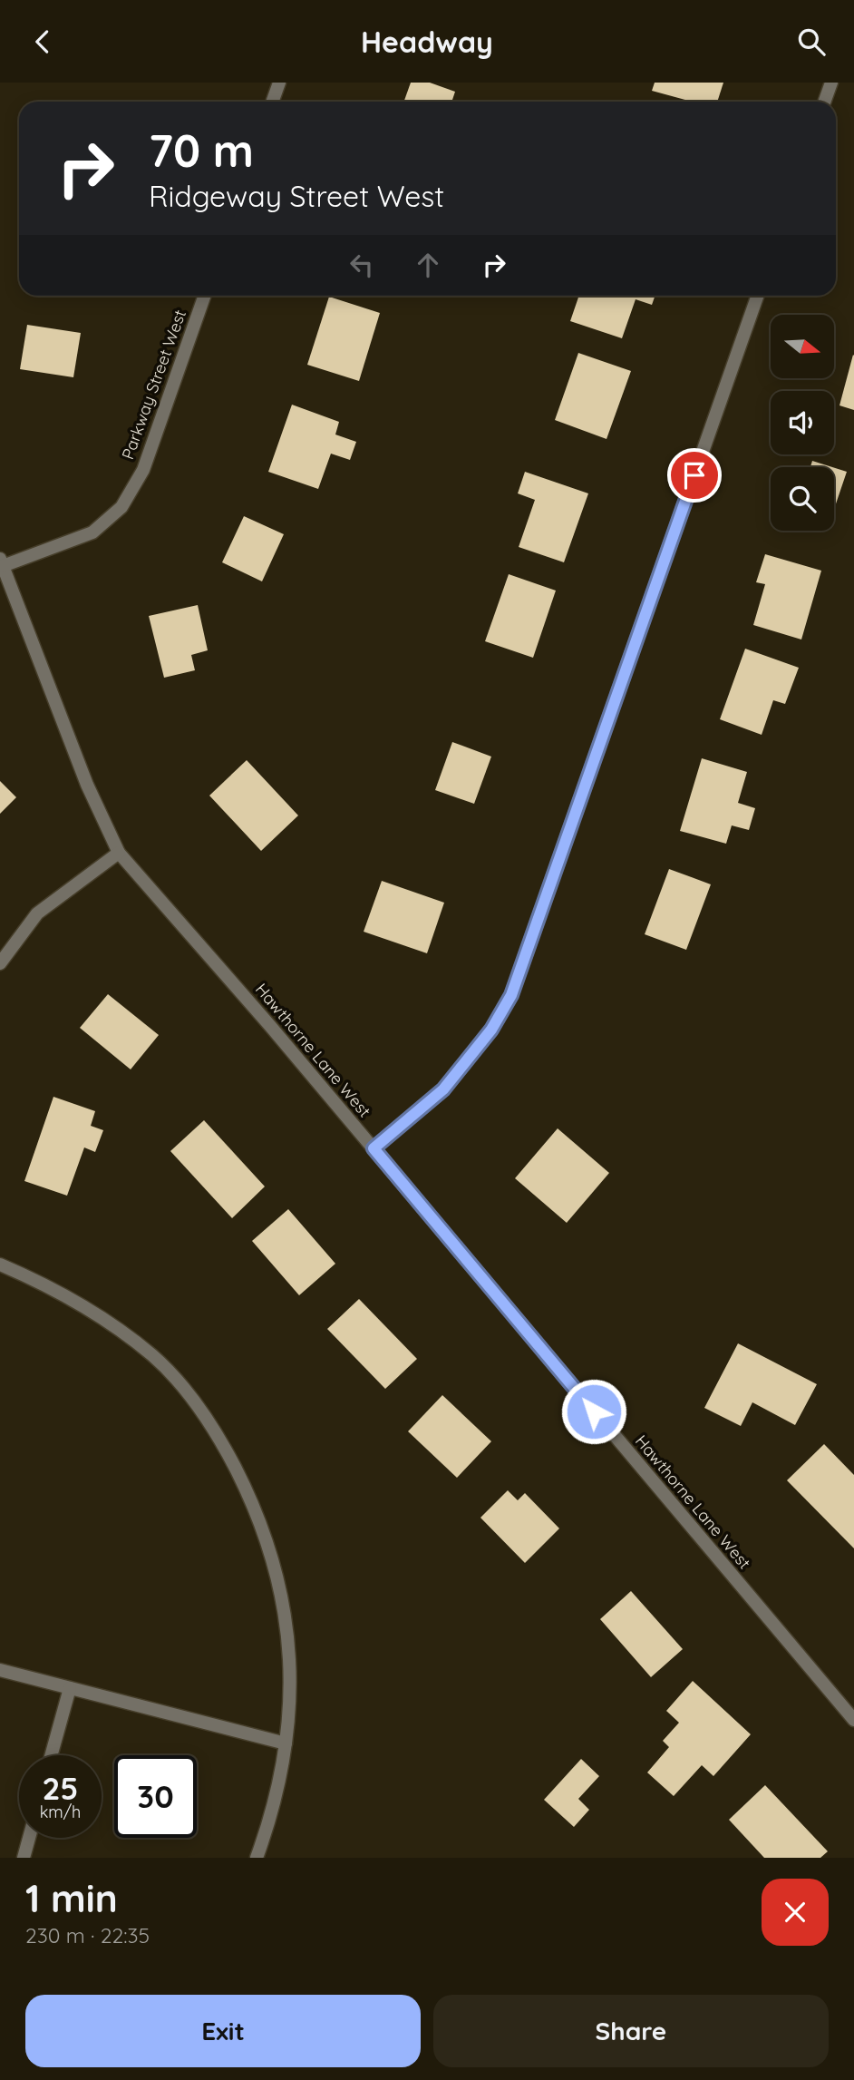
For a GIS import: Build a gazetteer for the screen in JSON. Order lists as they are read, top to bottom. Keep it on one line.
{"streets":{"street":["Parkway Street West","Hawthorne Lane West"]},"crossings":[["Parkway Street West","Hawthorne Lane West"]],"north":"right","page":{"header":"Headway","turn":["70 m","Ridgeway Street West"],"speed":"25 km/h","limit":"30","heading":["1 min","230 m · 22:35"],"buttons":["Exit","Share"]}}
